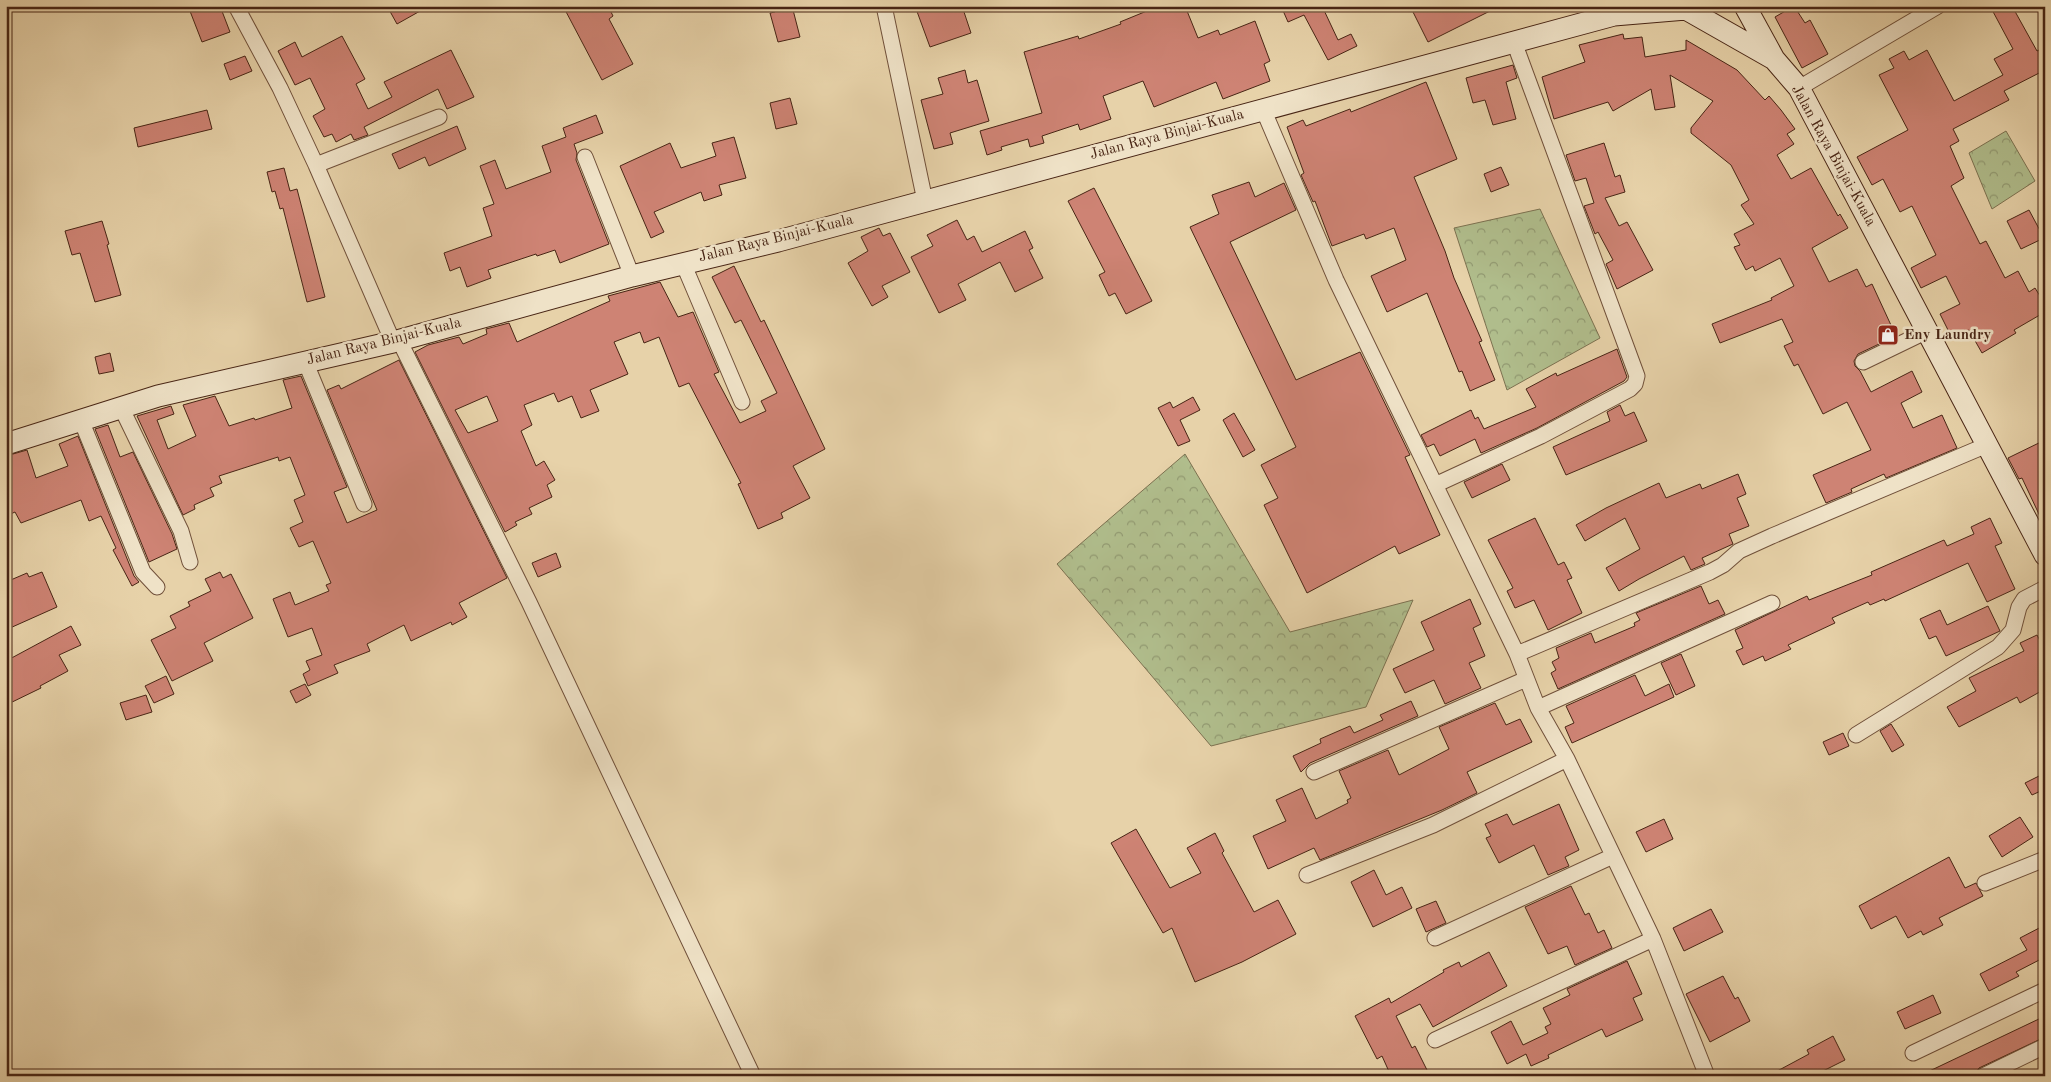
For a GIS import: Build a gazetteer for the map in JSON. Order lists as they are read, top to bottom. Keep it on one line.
{"streets":{"main road":["Jalan Raya Binjai-Kuala"]},"places":{"shop":["Eny Laundry"]}}
